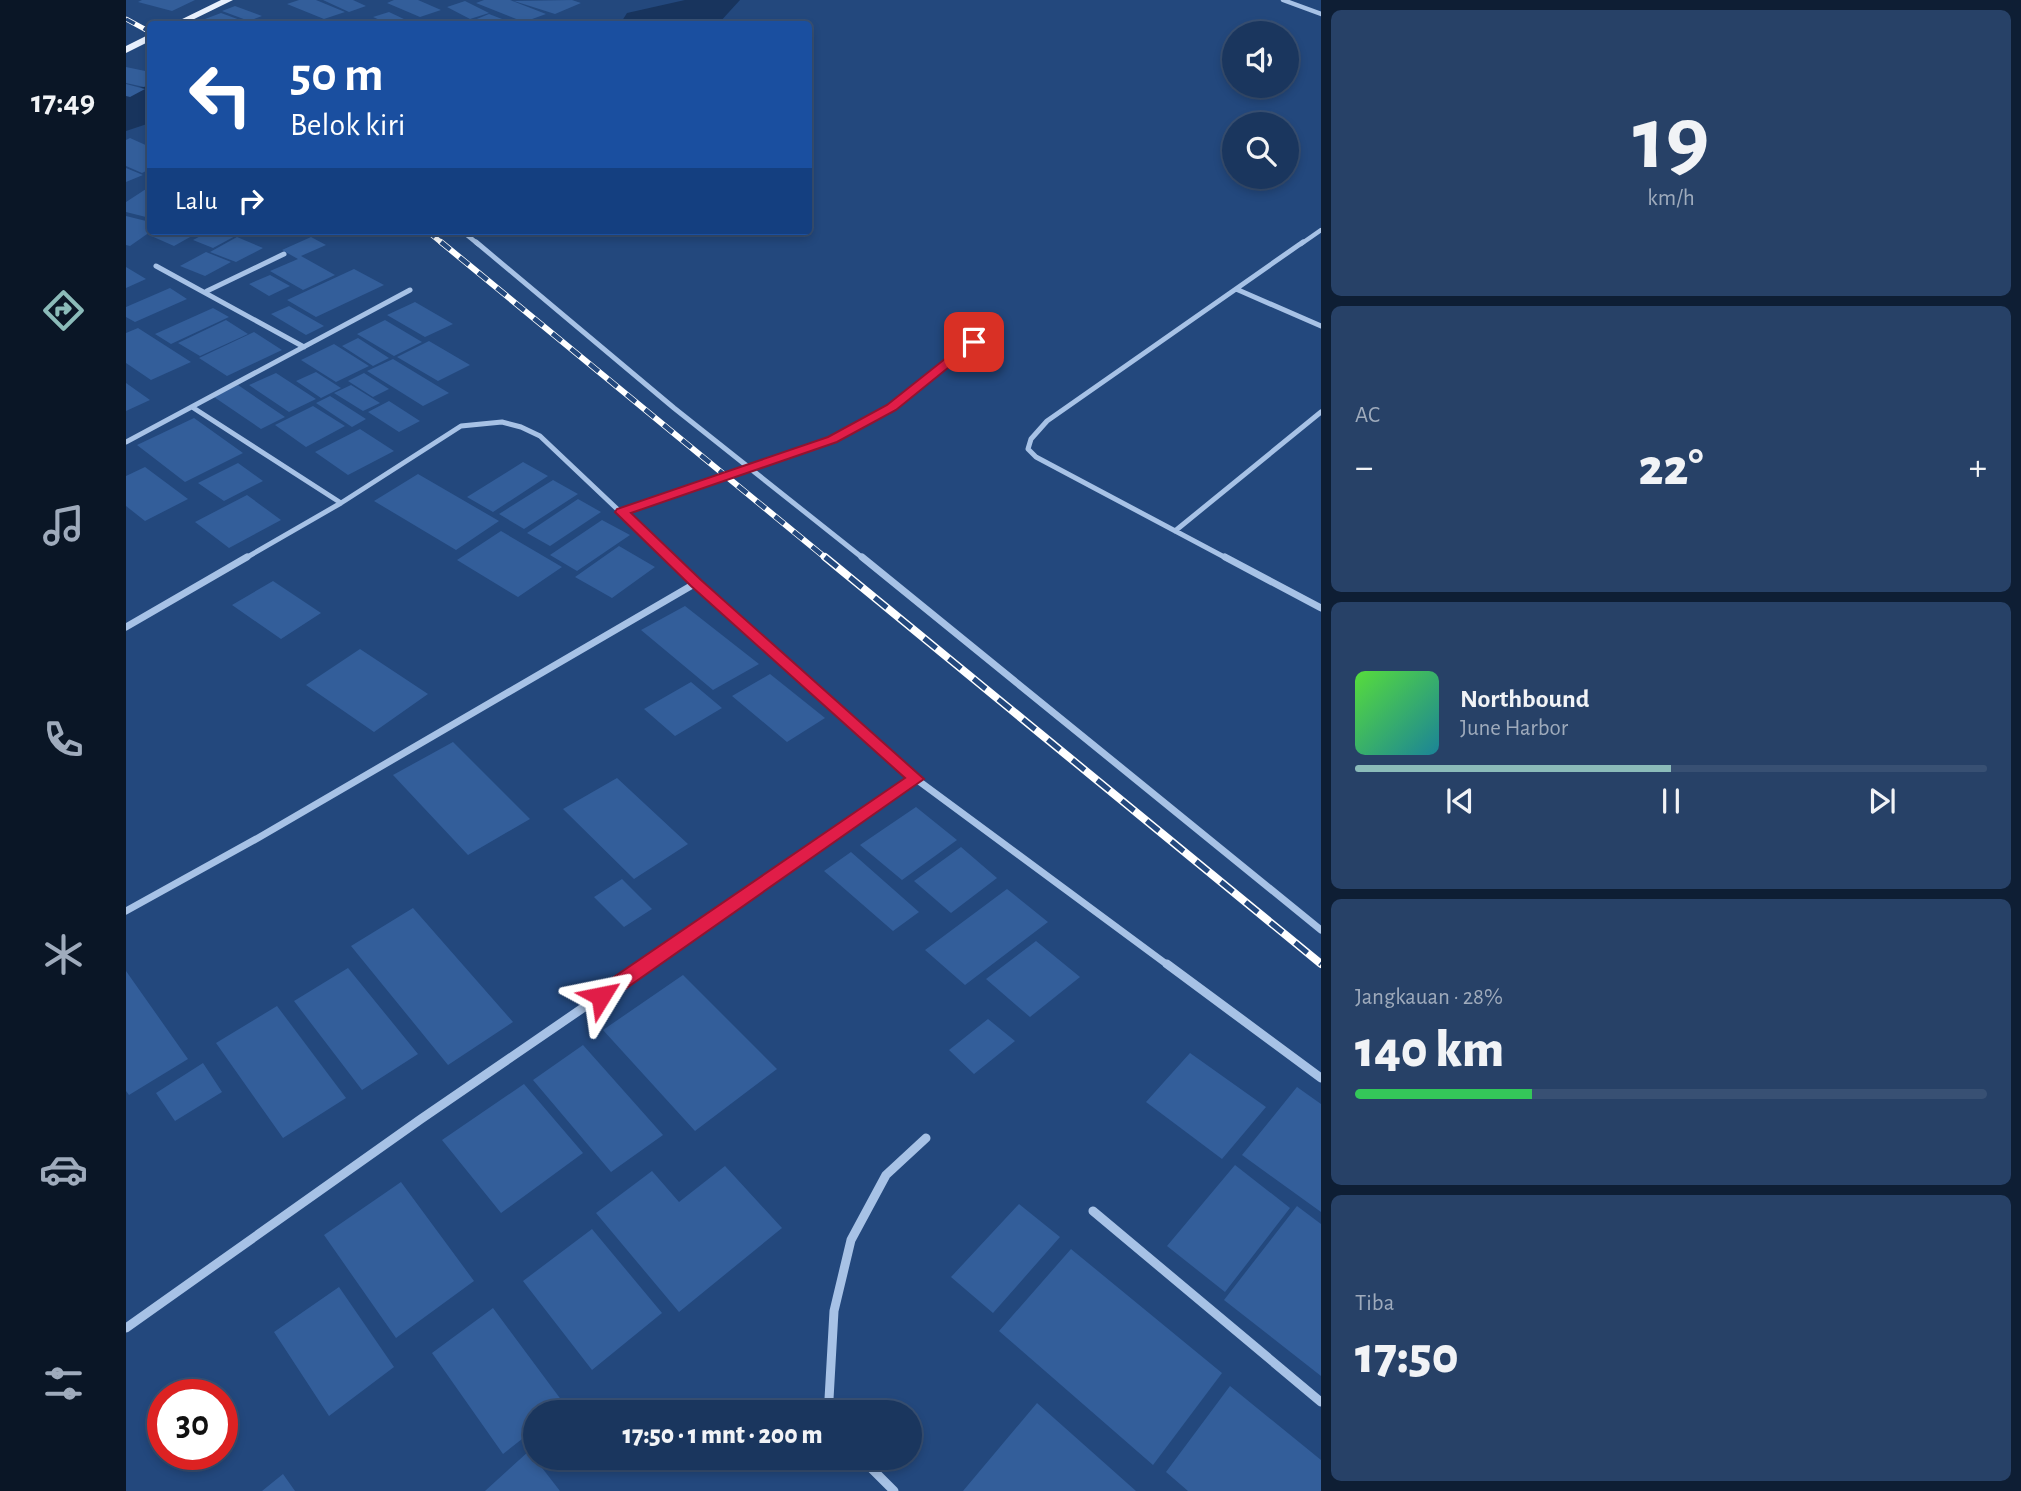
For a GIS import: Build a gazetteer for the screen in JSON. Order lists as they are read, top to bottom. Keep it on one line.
{"page":{"tabs":"17:49","tile":[["19","km/h"],"AC",["Jangkauan · 28%","140 km"],["Tiba","17:50"]],"turn":["50 m","Belok kiri"],"then":"Lalu","heat":["−","22°","+"],"song":["Northbound","June Harbor"],"limit":"30","trip":"17:50 · 1 mnt · 200 m"}}
